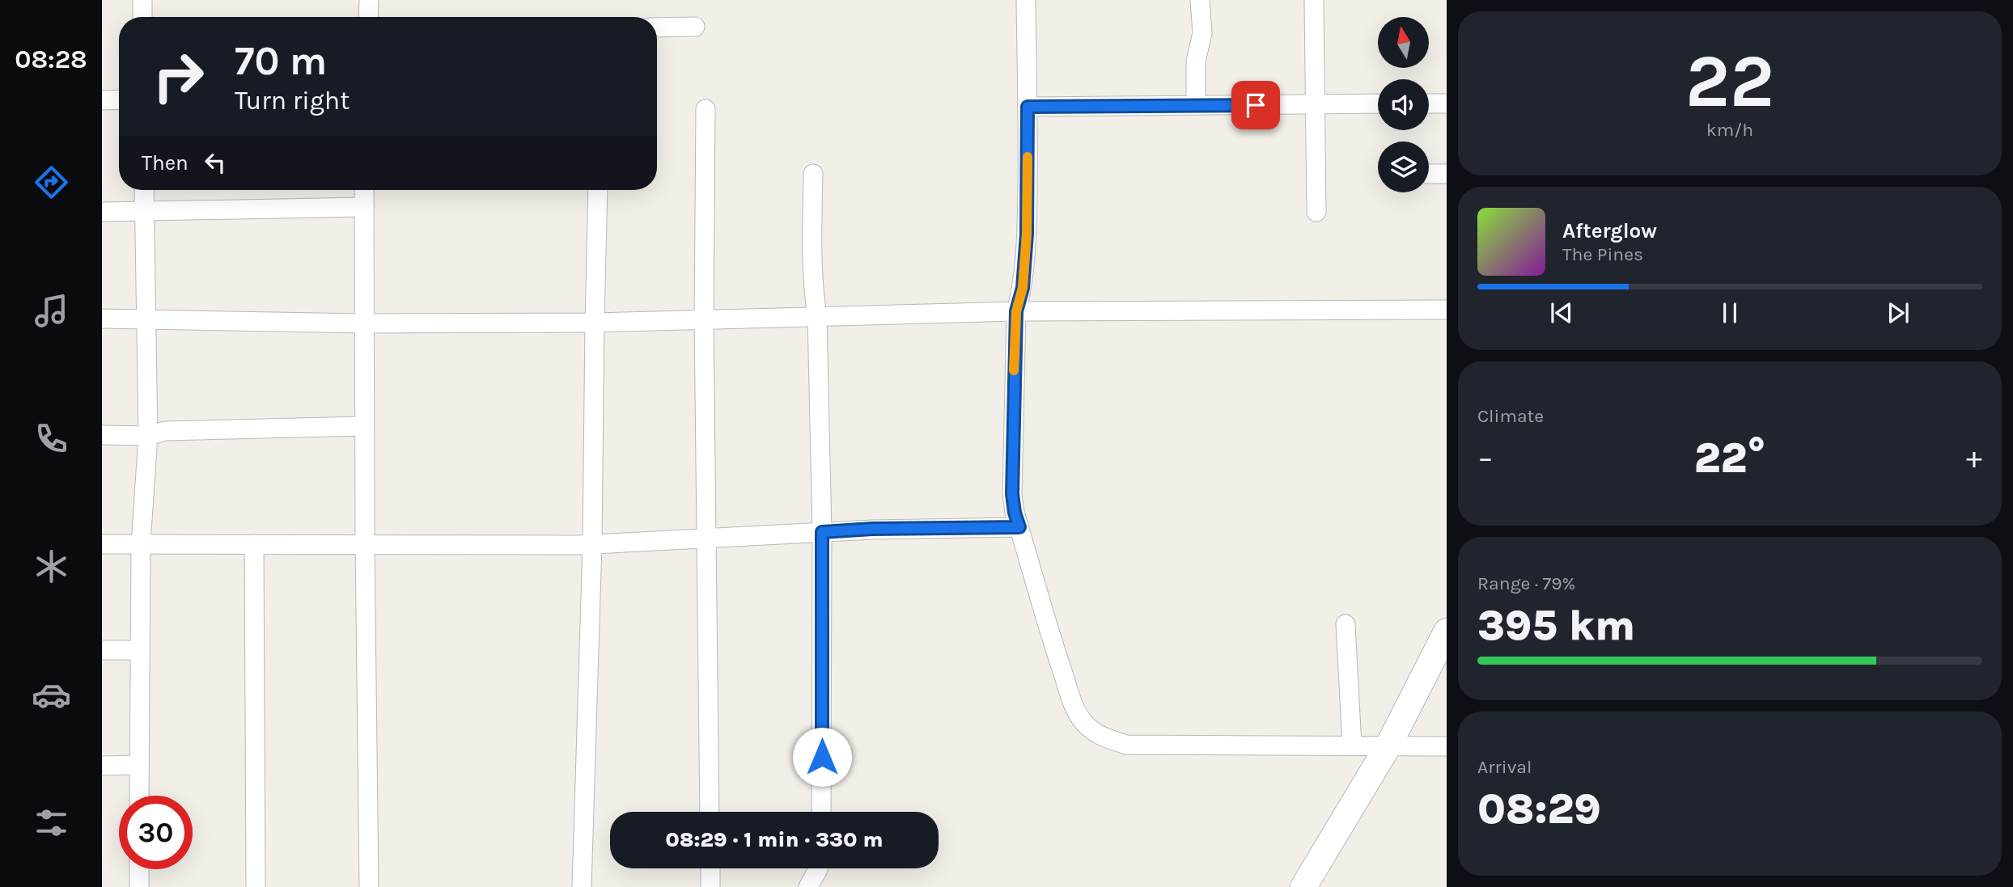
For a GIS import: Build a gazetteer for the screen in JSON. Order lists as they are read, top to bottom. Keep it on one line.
{"north":"top","page":{"tabs":"08:28","tile":[["22","km/h"],"Climate",["Range · 79%","395 km"],["Arrival","08:29"]],"turn":["70 m","Turn right"],"then":"Then","song":["Afterglow","The Pines"],"heat":["−","22°","+"],"limit":"30","trip":"08:29 · 1 min · 330 m"}}
